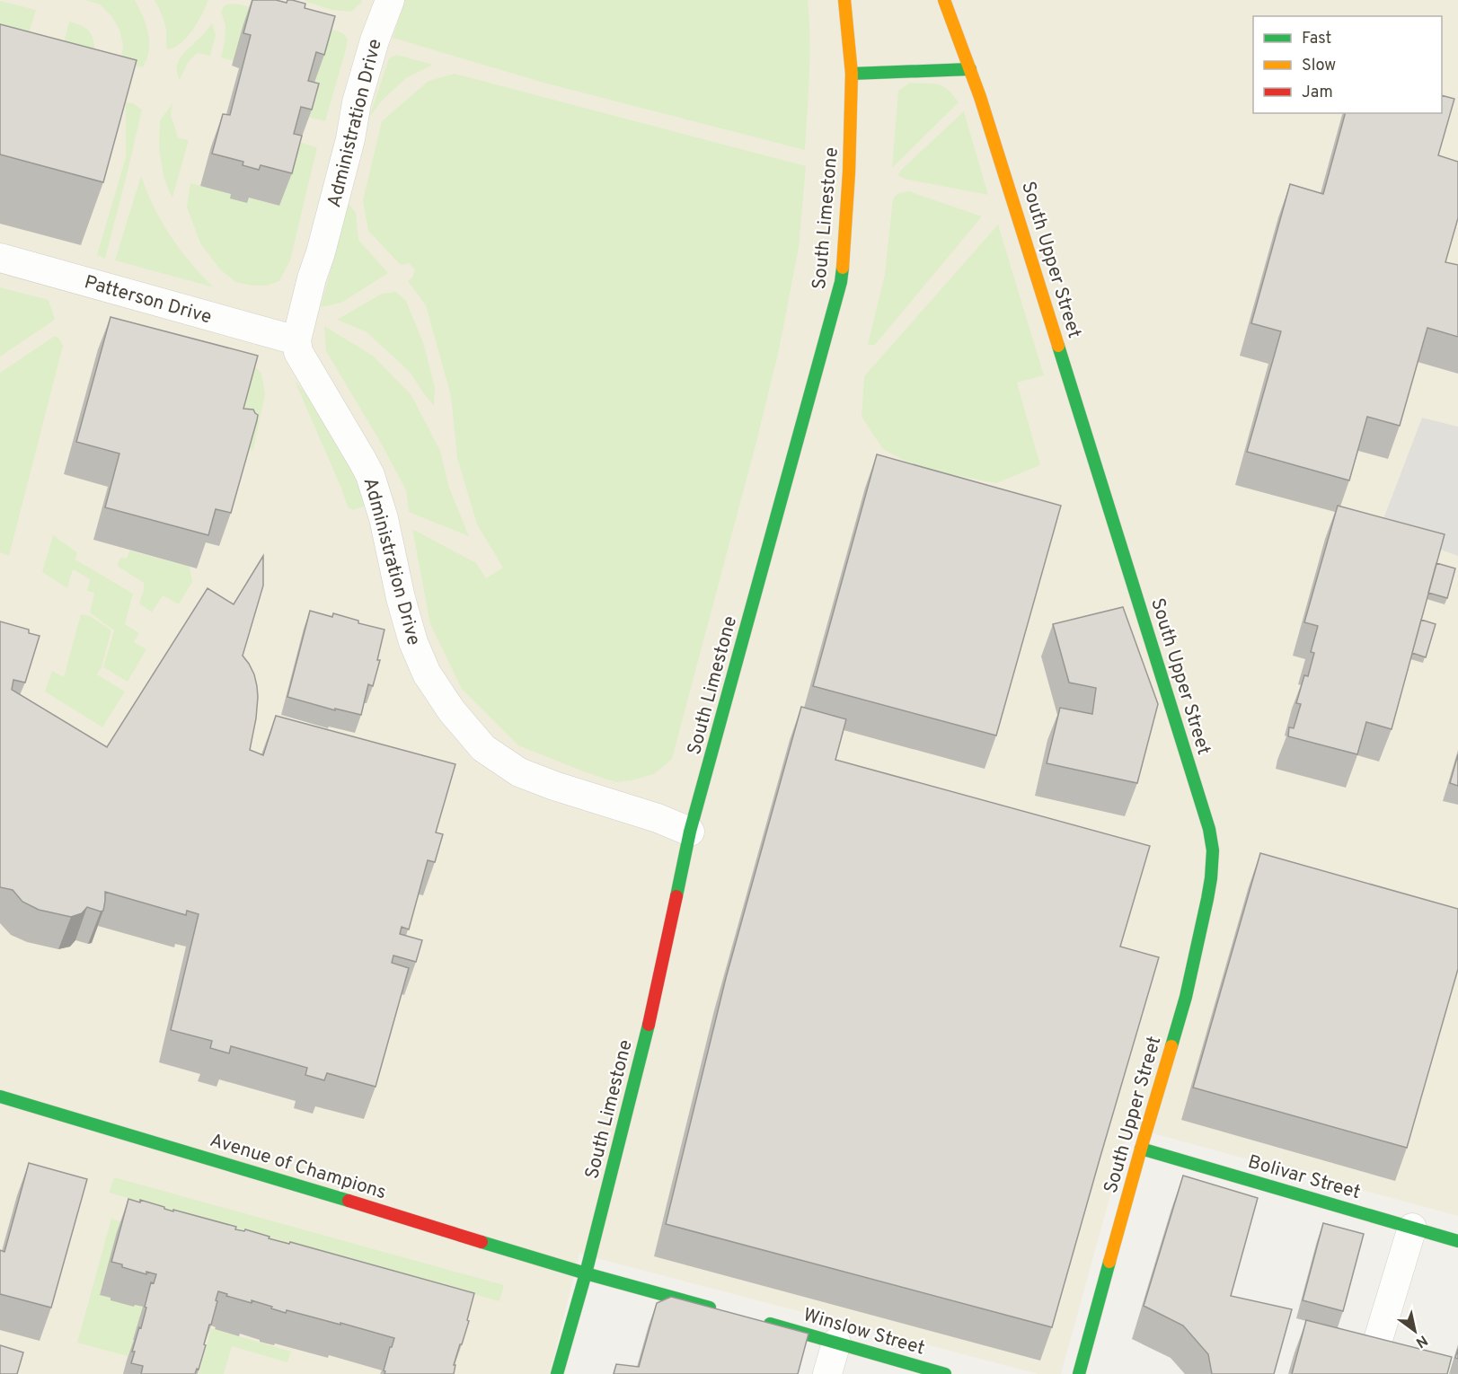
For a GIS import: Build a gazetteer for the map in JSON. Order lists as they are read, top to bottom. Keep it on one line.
{"streets":{"main road":["South Limestone","South Upper Street","Avenue of Champions","Bolivar Street","Winslow Street"],"street":["Administration Drive","Patterson Drive"]},"crossings":[["Administration Drive","South Limestone"],["Administration Drive","Patterson Drive"],["South Limestone","Avenue of Champions"],["South Upper Street","Bolivar Street"]],"legend":["Fast","Slow","Jam"],"north":"bottom right"}
